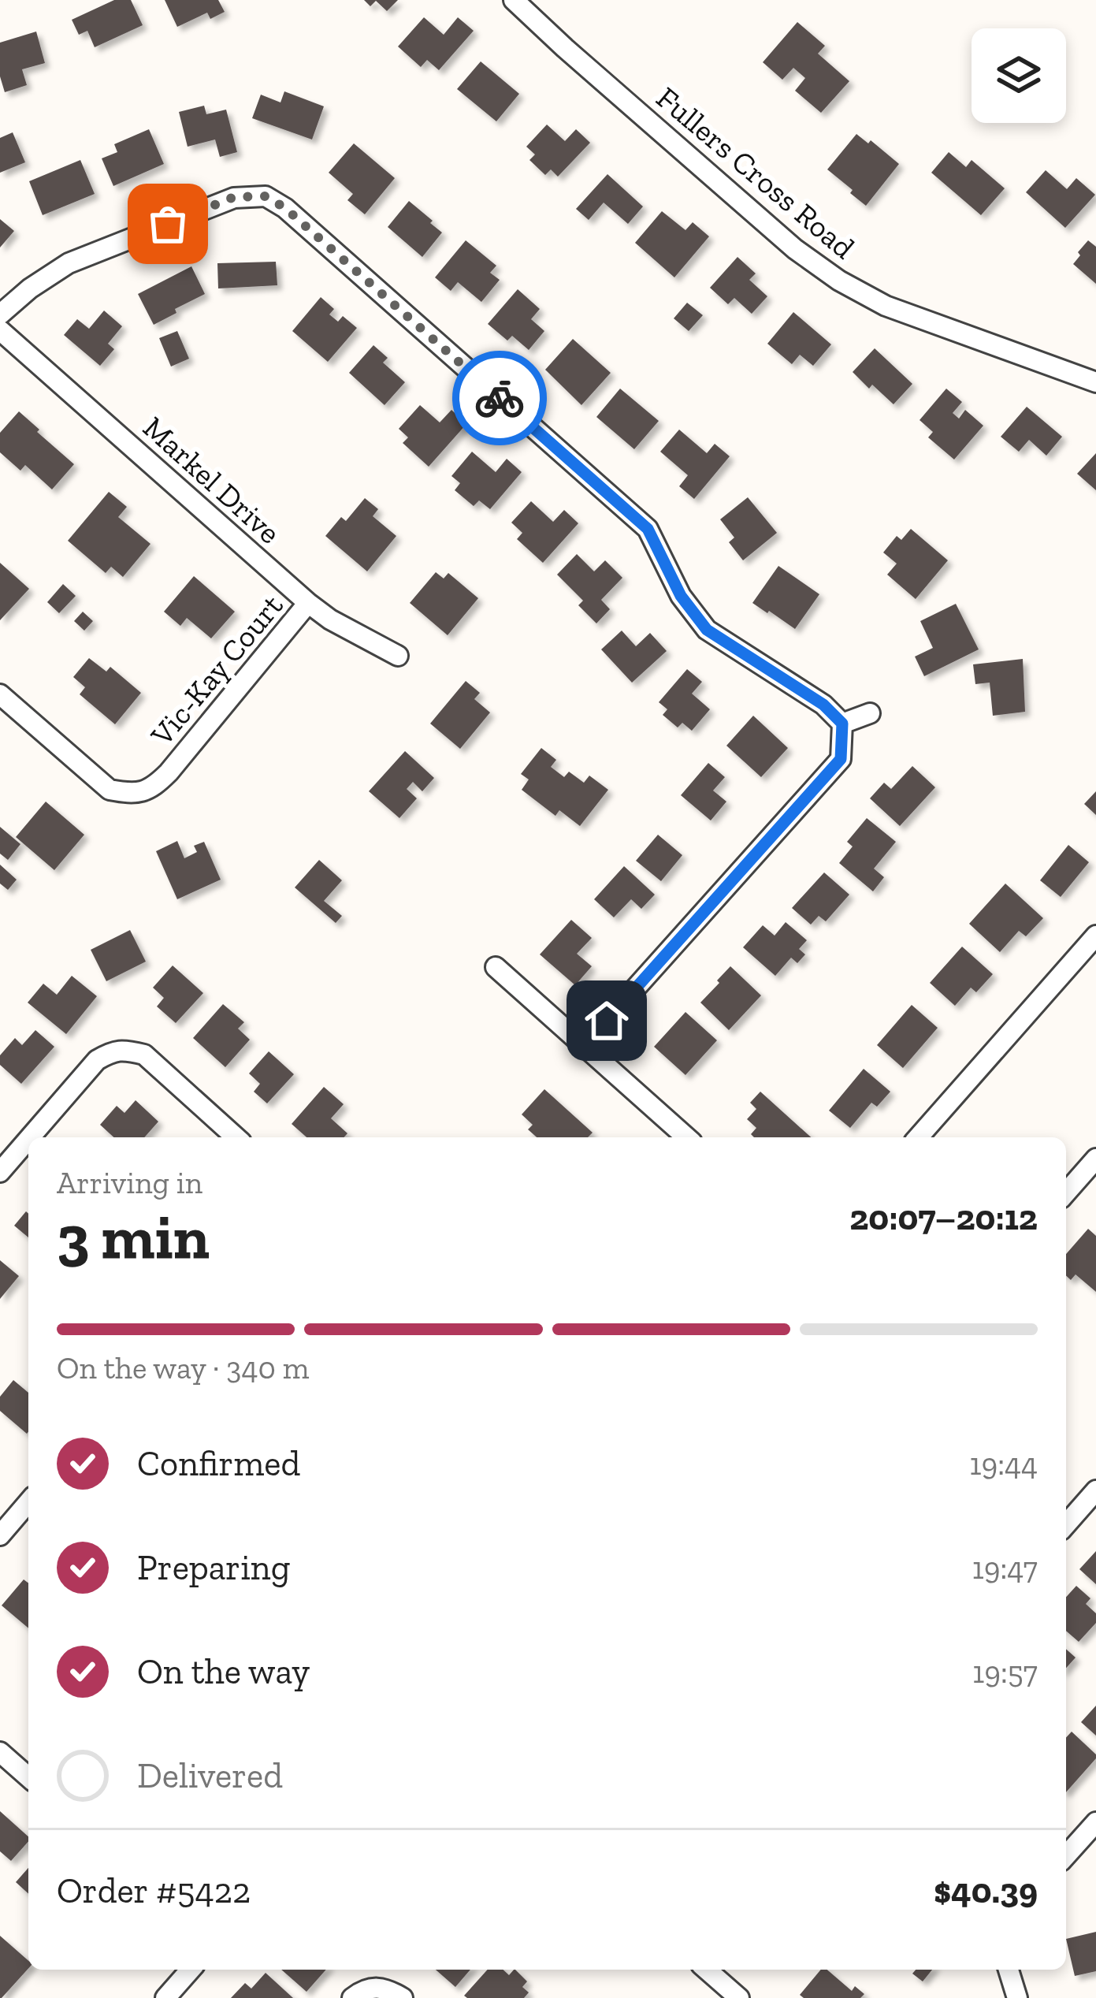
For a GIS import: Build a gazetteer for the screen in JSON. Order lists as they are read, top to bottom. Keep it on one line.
{"streets":{"street":["Fullers Cross Road","Markel Drive","Vic-Kay Court"]},"crossings":[["Markel Drive","Vic-Kay Court"]],"page":{"heading":["3 min","Arriving in","20:07–20:12"],"panel":["Order #5422","$40.39"],"bar":"On the way · 340 m","list":[["Confirmed","19:44"],["Preparing","19:47"],["On the way","19:57"],"Delivered"]}}
